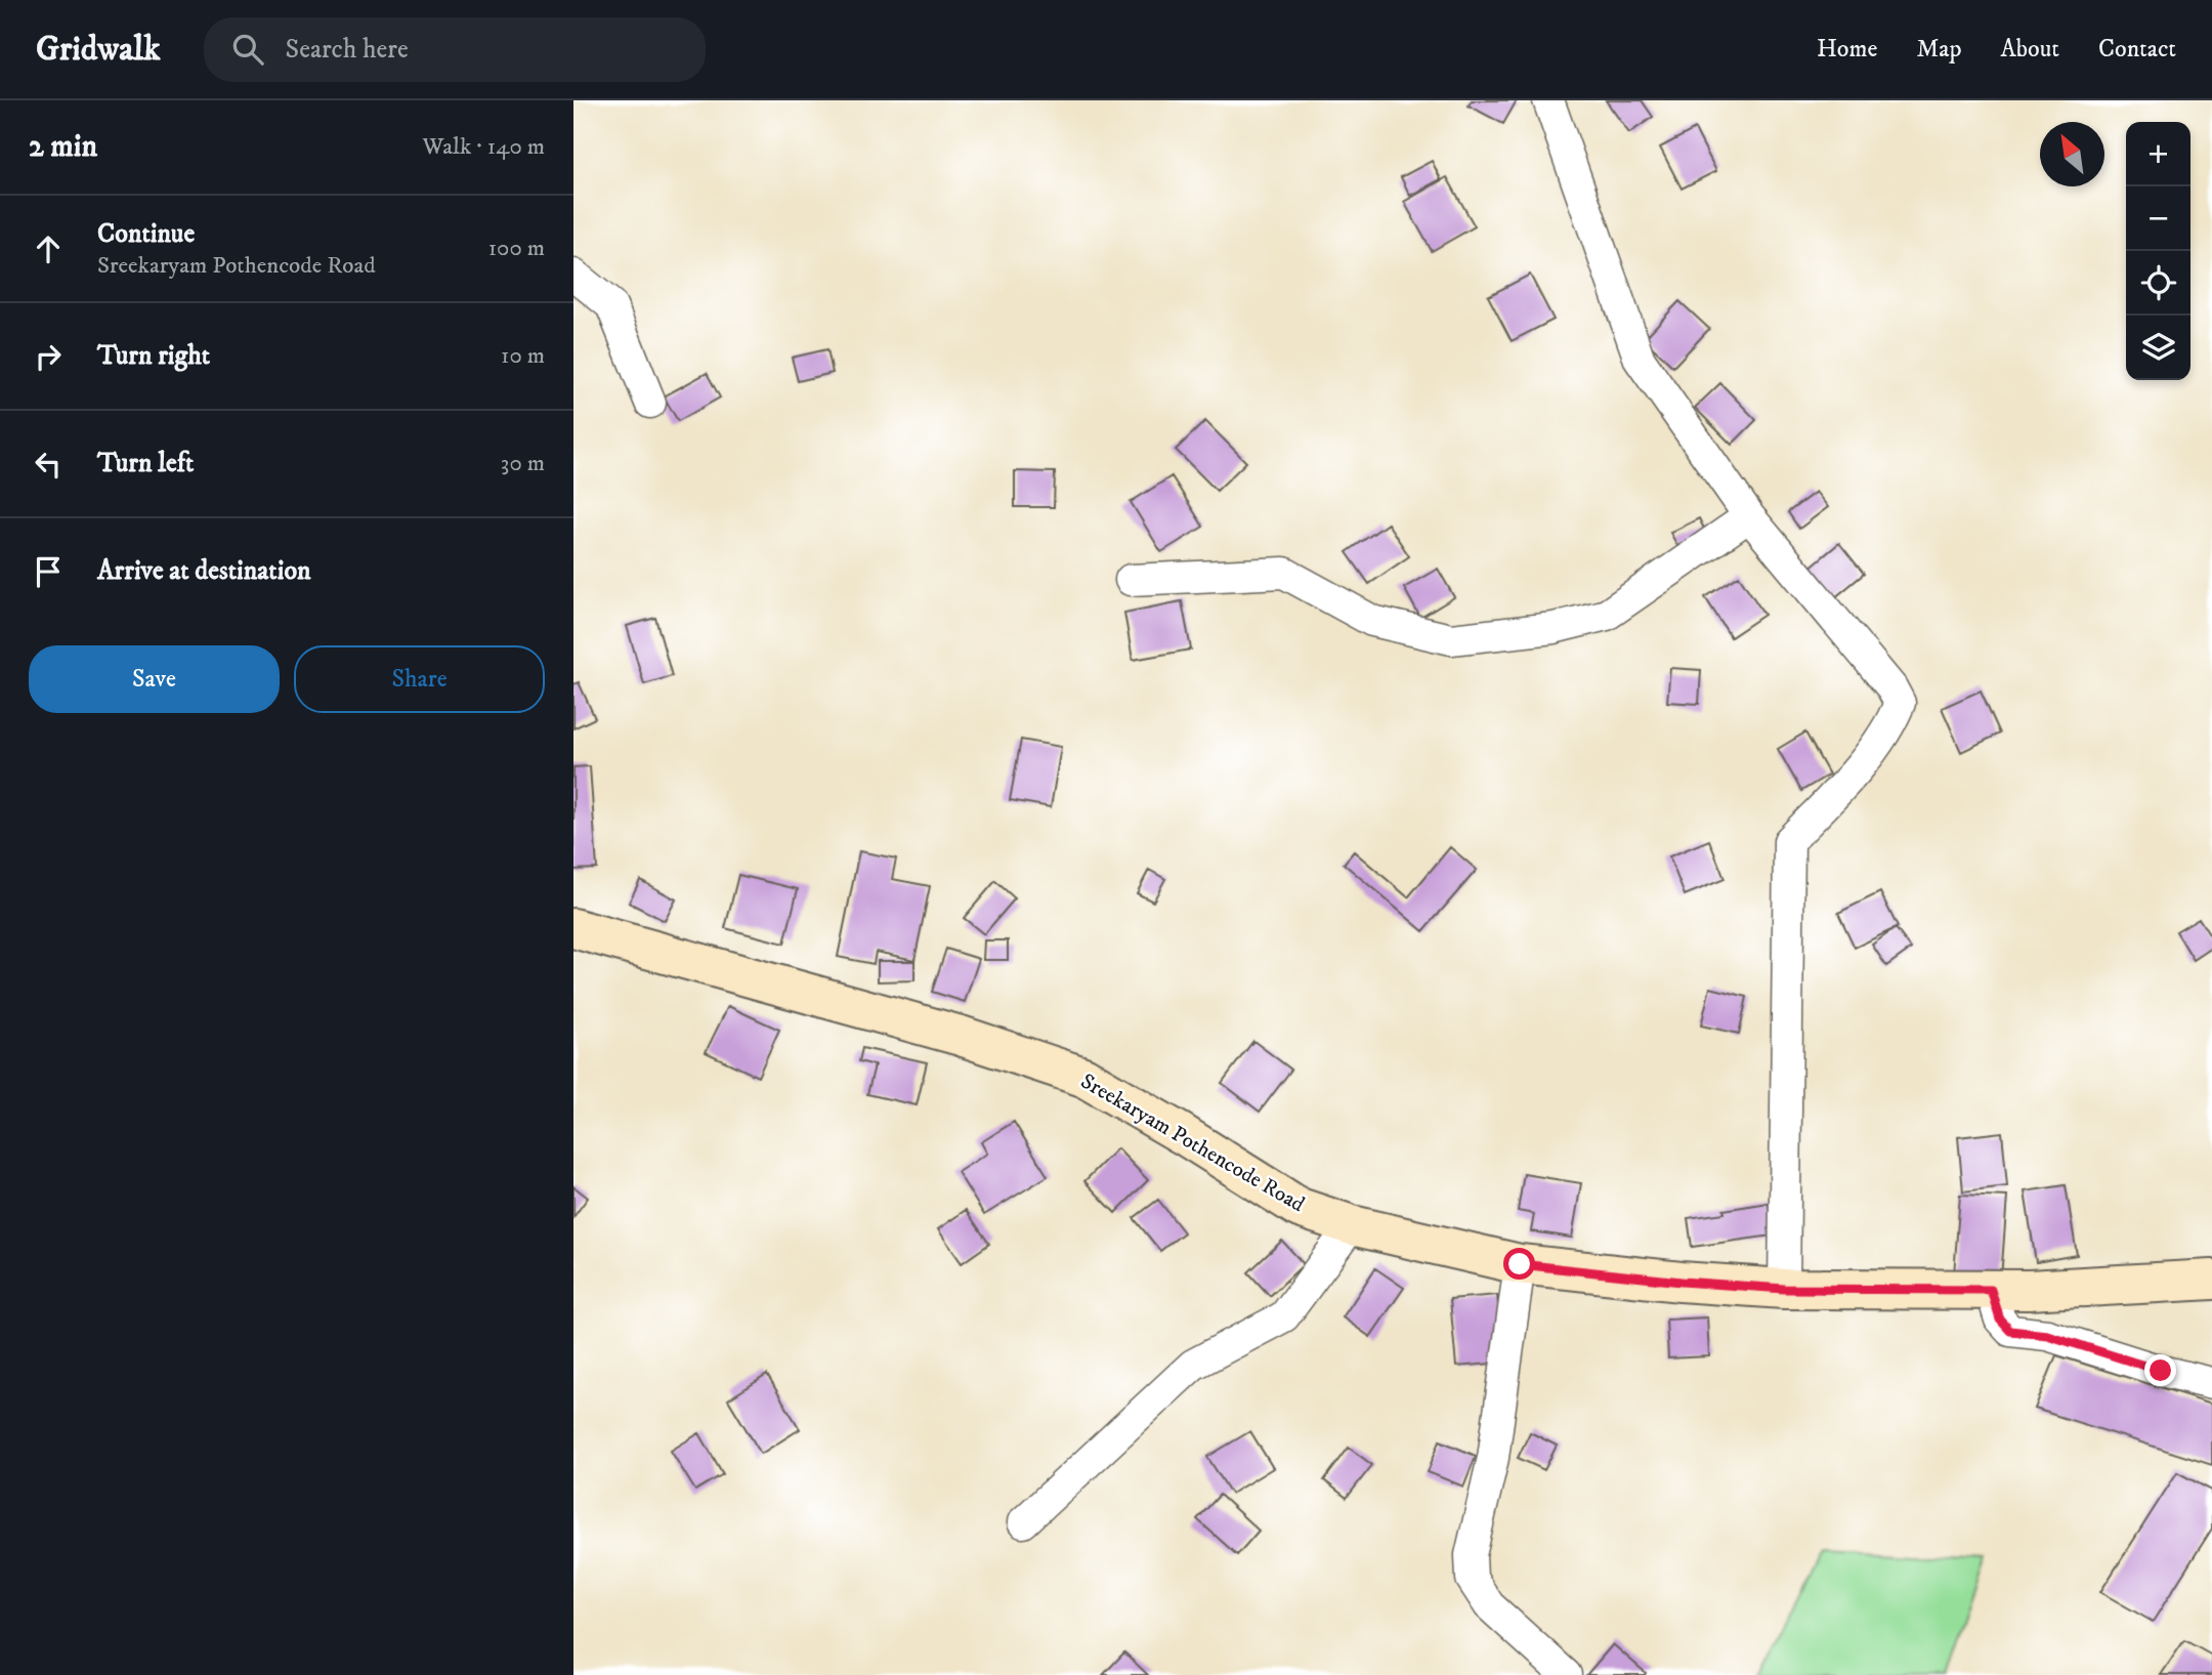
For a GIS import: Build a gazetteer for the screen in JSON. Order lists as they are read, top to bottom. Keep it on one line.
{"streets":{"main road":["Sreekaryam Pothencode Road"]},"north":"top left","page":{"header":"Gridwalk","search":"Search here","nav":["Home","Map","About","Contact"],"heading":["2 min","Walk · 140 m"],"map_buttons":["+","−"],"list":[["Continue","Sreekaryam Pothencode Road","100 m"],["Turn right","10 m"],["Turn left","30 m"],"Arrive at destination"],"buttons":["Save","Share"]}}
